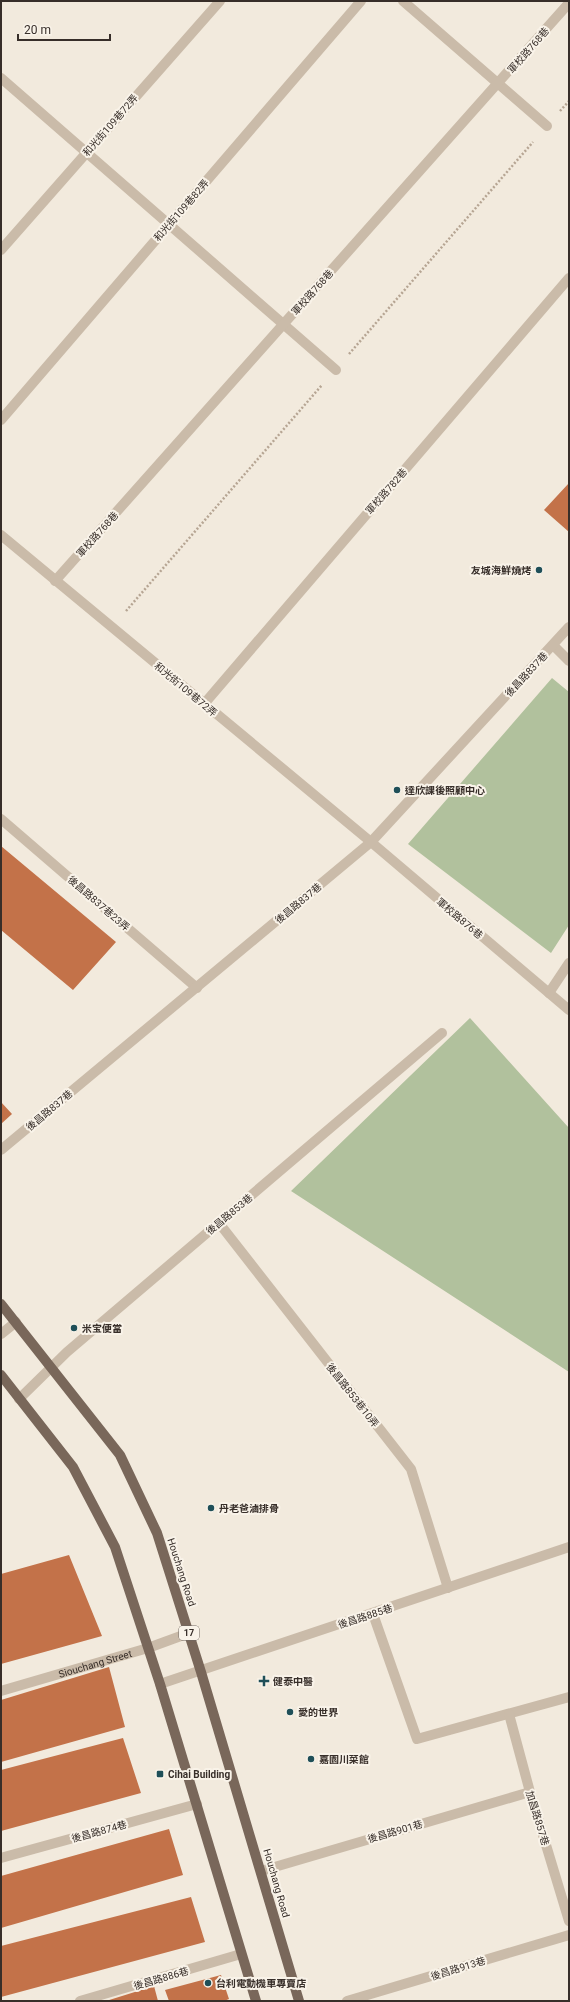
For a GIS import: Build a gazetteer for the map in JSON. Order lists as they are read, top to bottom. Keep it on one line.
{"streets":{"main road":["Houchang Road","17"],"lane":["軍校路768巷","和光街109巷72弄","和光街109巷82弄","軍校路782巷","後昌路837巷","後昌路837巷23弄","軍校路876巷","後昌路853巷","後昌路853巷10弄","後昌路885巷","Siouchang Street","加昌路857巷","後昌路874巷","後昌路901巷","後昌路913巷","後昌路886巷"]},"crossings":[["軍校路768巷","和光街109巷72弄"],["和光街109巷72弄","軍校路782巷"],["和光街109巷72弄","後昌路837巷"],["和光街109巷72弄","軍校路876巷"],["後昌路837巷","後昌路837巷23弄"],["後昌路837巷","軍校路876巷"],["後昌路853巷","後昌路853巷10弄"],["後昌路853巷","Houchang Road"],["後昌路853巷10弄","後昌路885巷"],["Houchang Road","後昌路885巷"],["Houchang Road","Siouchang Street"],["Houchang Road","後昌路901巷"],["加昌路857巷","後昌路901巷"]],"places":{"other":["友城海鮮燒烤","達欣課後照顧中心","米宝便當","丹老爸滷排骨","愛的世界","嘉園川菜館","台利電動機車專賣店"],"health":["健泰中醫"],"transit":["Cihai Building"]},"scale_bar":"20 m"}
